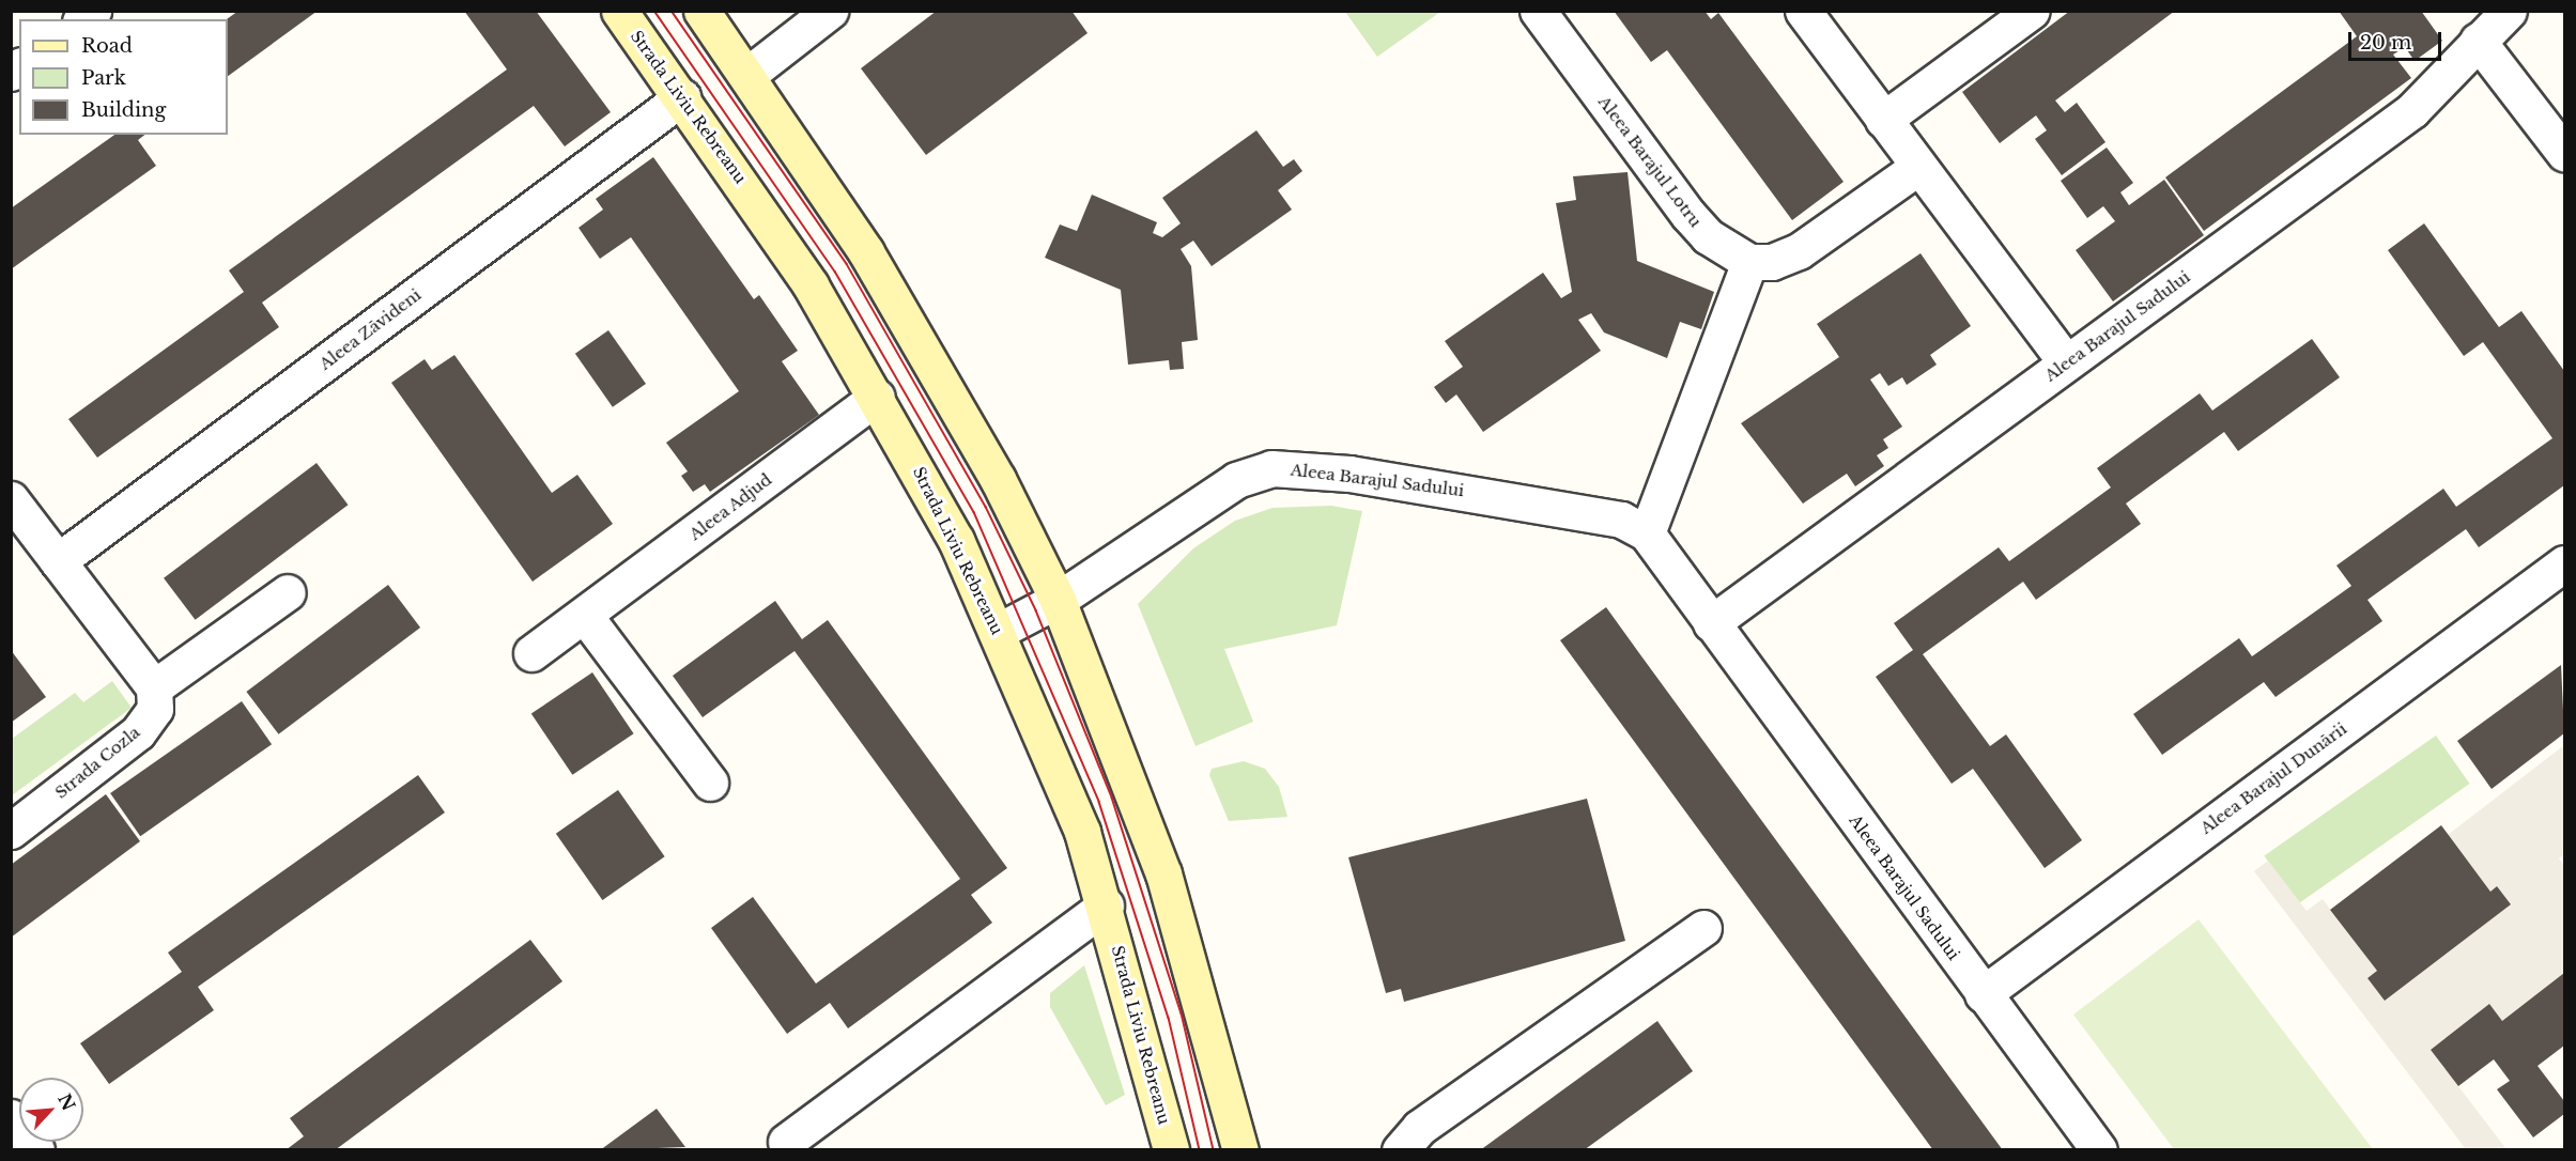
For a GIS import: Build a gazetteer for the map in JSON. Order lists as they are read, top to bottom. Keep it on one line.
{"streets":{"street":["Strada Liviu Rebreanu","Aleea Barajul Lotru","Aleea Barajul Sadului","Aleea Zăvideni","Aleea Adjud","Strada Cozla","Aleea Barajul Dunării"]},"crossings":[["Strada Liviu Rebreanu","Aleea Barajul Sadului"],["Strada Liviu Rebreanu","Aleea Zăvideni"],["Strada Liviu Rebreanu","Aleea Adjud"],["Aleea Barajul Sadului","Aleea Barajul Dunării"]],"legend":["Road","Park","Building"],"scale_bar":"20 m","north":"top right"}
